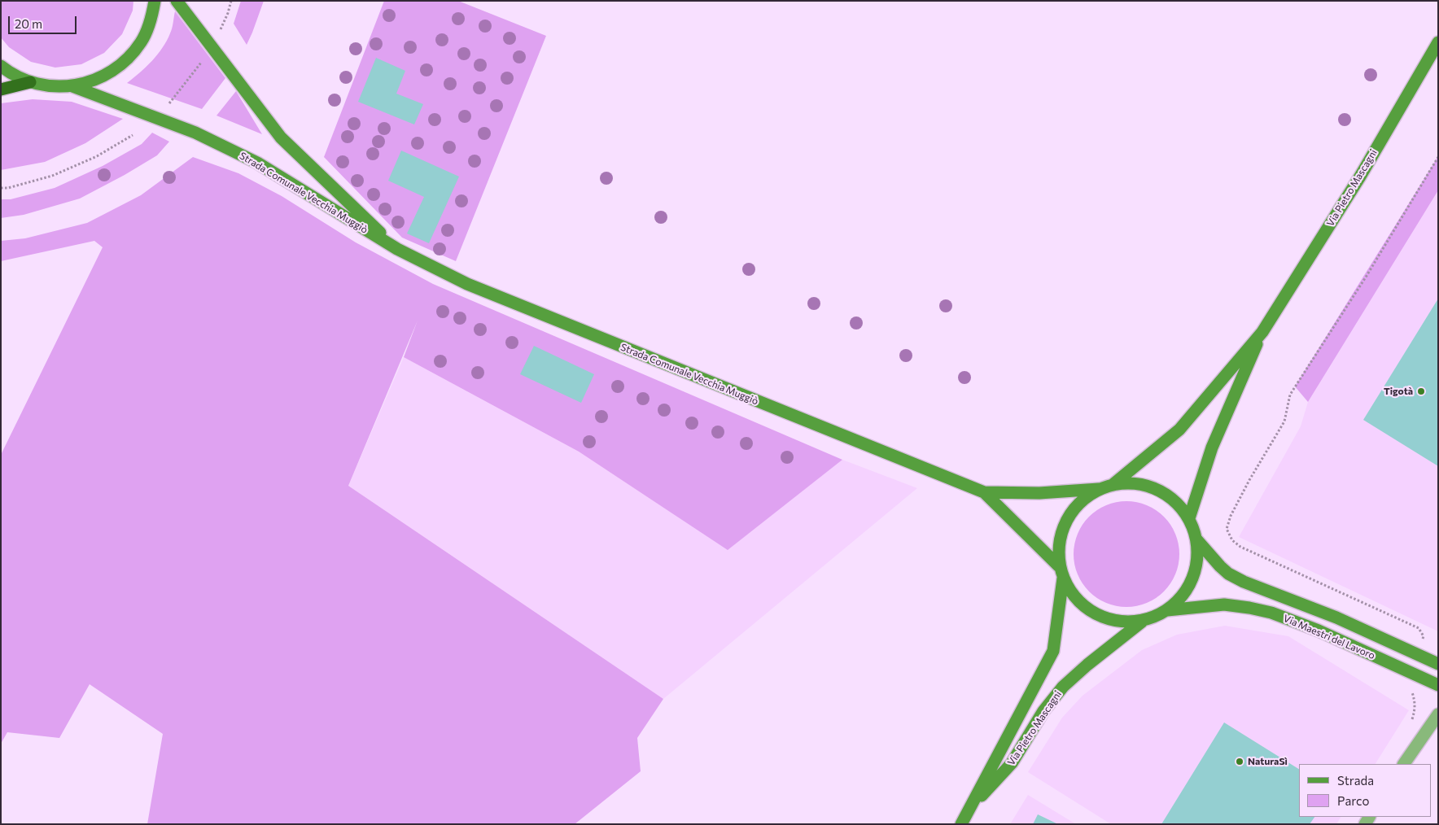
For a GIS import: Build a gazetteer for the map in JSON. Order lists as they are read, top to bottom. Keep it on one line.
{"streets":{"main road":["Via Pietro Mascagni","Strada Comunale Vecchia Muggiò","Via Maestri del Lavoro"]},"crossings":[["Via Pietro Mascagni","Via Maestri del Lavoro"]],"places":["Tigotà","NaturaSì"],"legend":["Strada","Parco"],"scale_bar":"20 m"}
